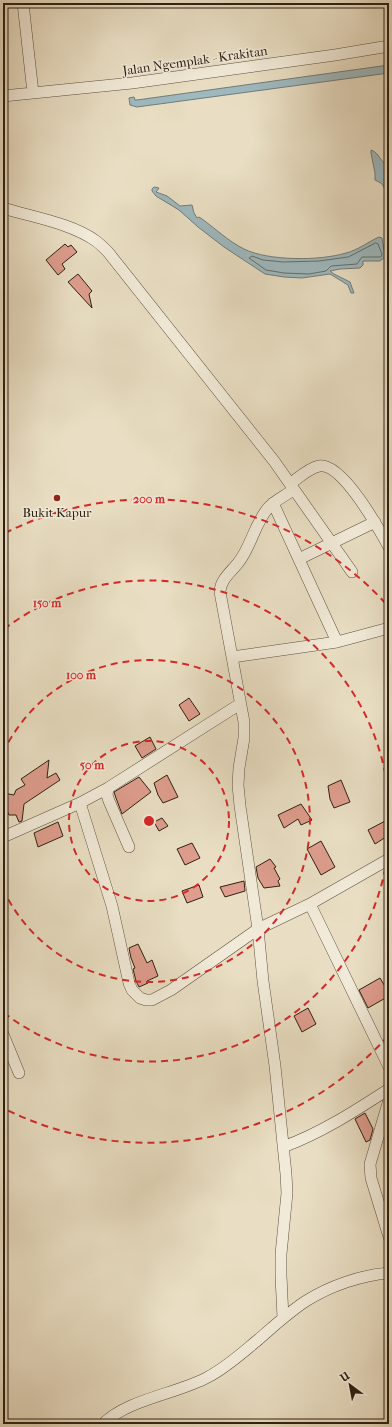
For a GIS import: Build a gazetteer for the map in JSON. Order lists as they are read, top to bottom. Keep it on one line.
{"streets":{"street":["Jalan Ngemplak - Krakitan"]},"places":["Bukit Kapur"],"north":"top left","rings":["200 m","150 m","100 m","50 m"]}
